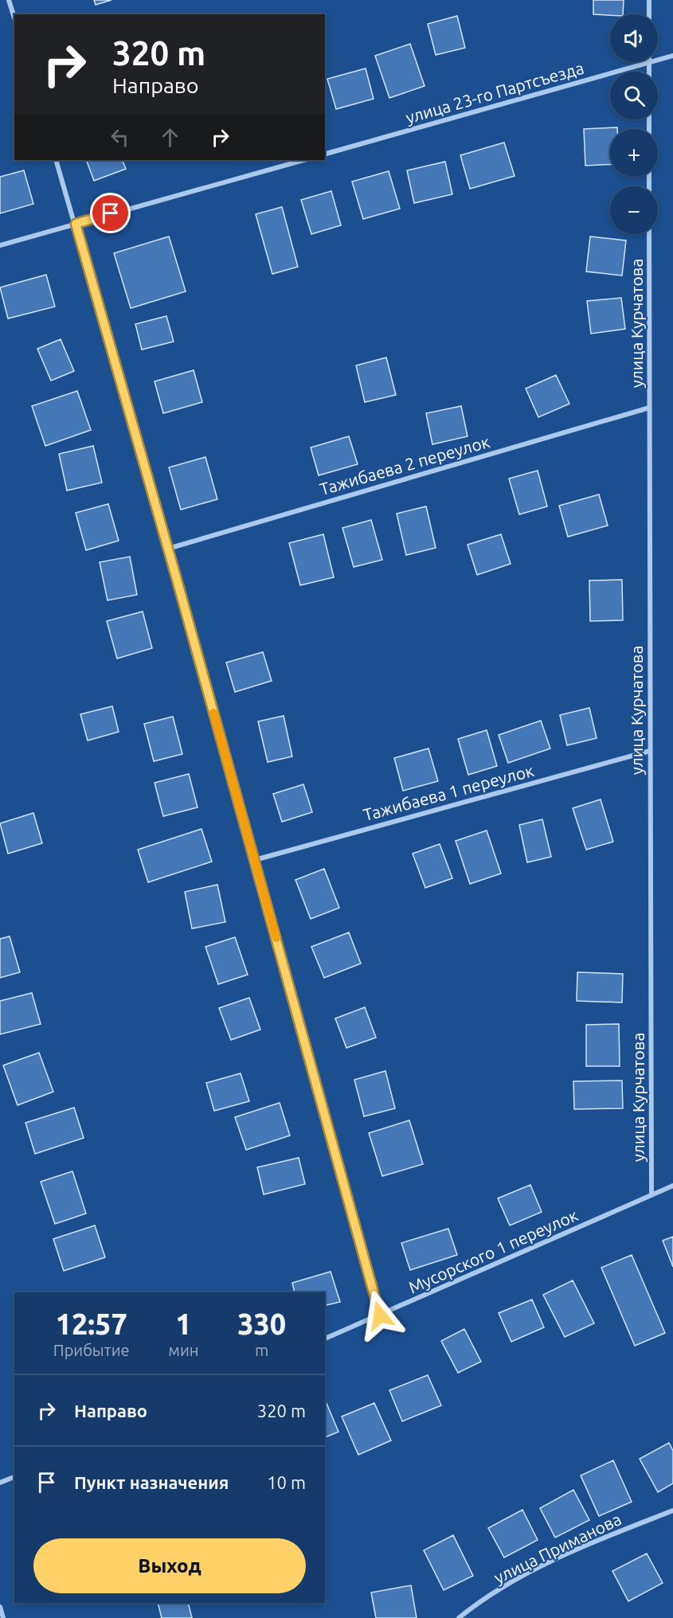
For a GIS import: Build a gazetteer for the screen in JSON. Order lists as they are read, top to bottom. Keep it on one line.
{"streets":{"street":["улица 23-го Партсъезда","улица Курчатова","Тажибаева 2 переулок","Тажибаева 1 переулок","Мусорского 1 переулок","улица Приманова"]},"crossings":[["улица Курчатова","Тажибаева 2 переулок"],["улица Курчатова","Тажибаева 1 переулок"],["улица Курчатова","Мусорского 1 переулок"]],"page":{"map_buttons":["+","−"],"turn":["320 m","Направо"],"eta":["12:57","Прибытие","1","мин","330","m"],"list":[{"name":"Направо","value":"320 m"},{"name":"Пункт назначения","value":"10 m"}],"buttons":"Выход"}}
